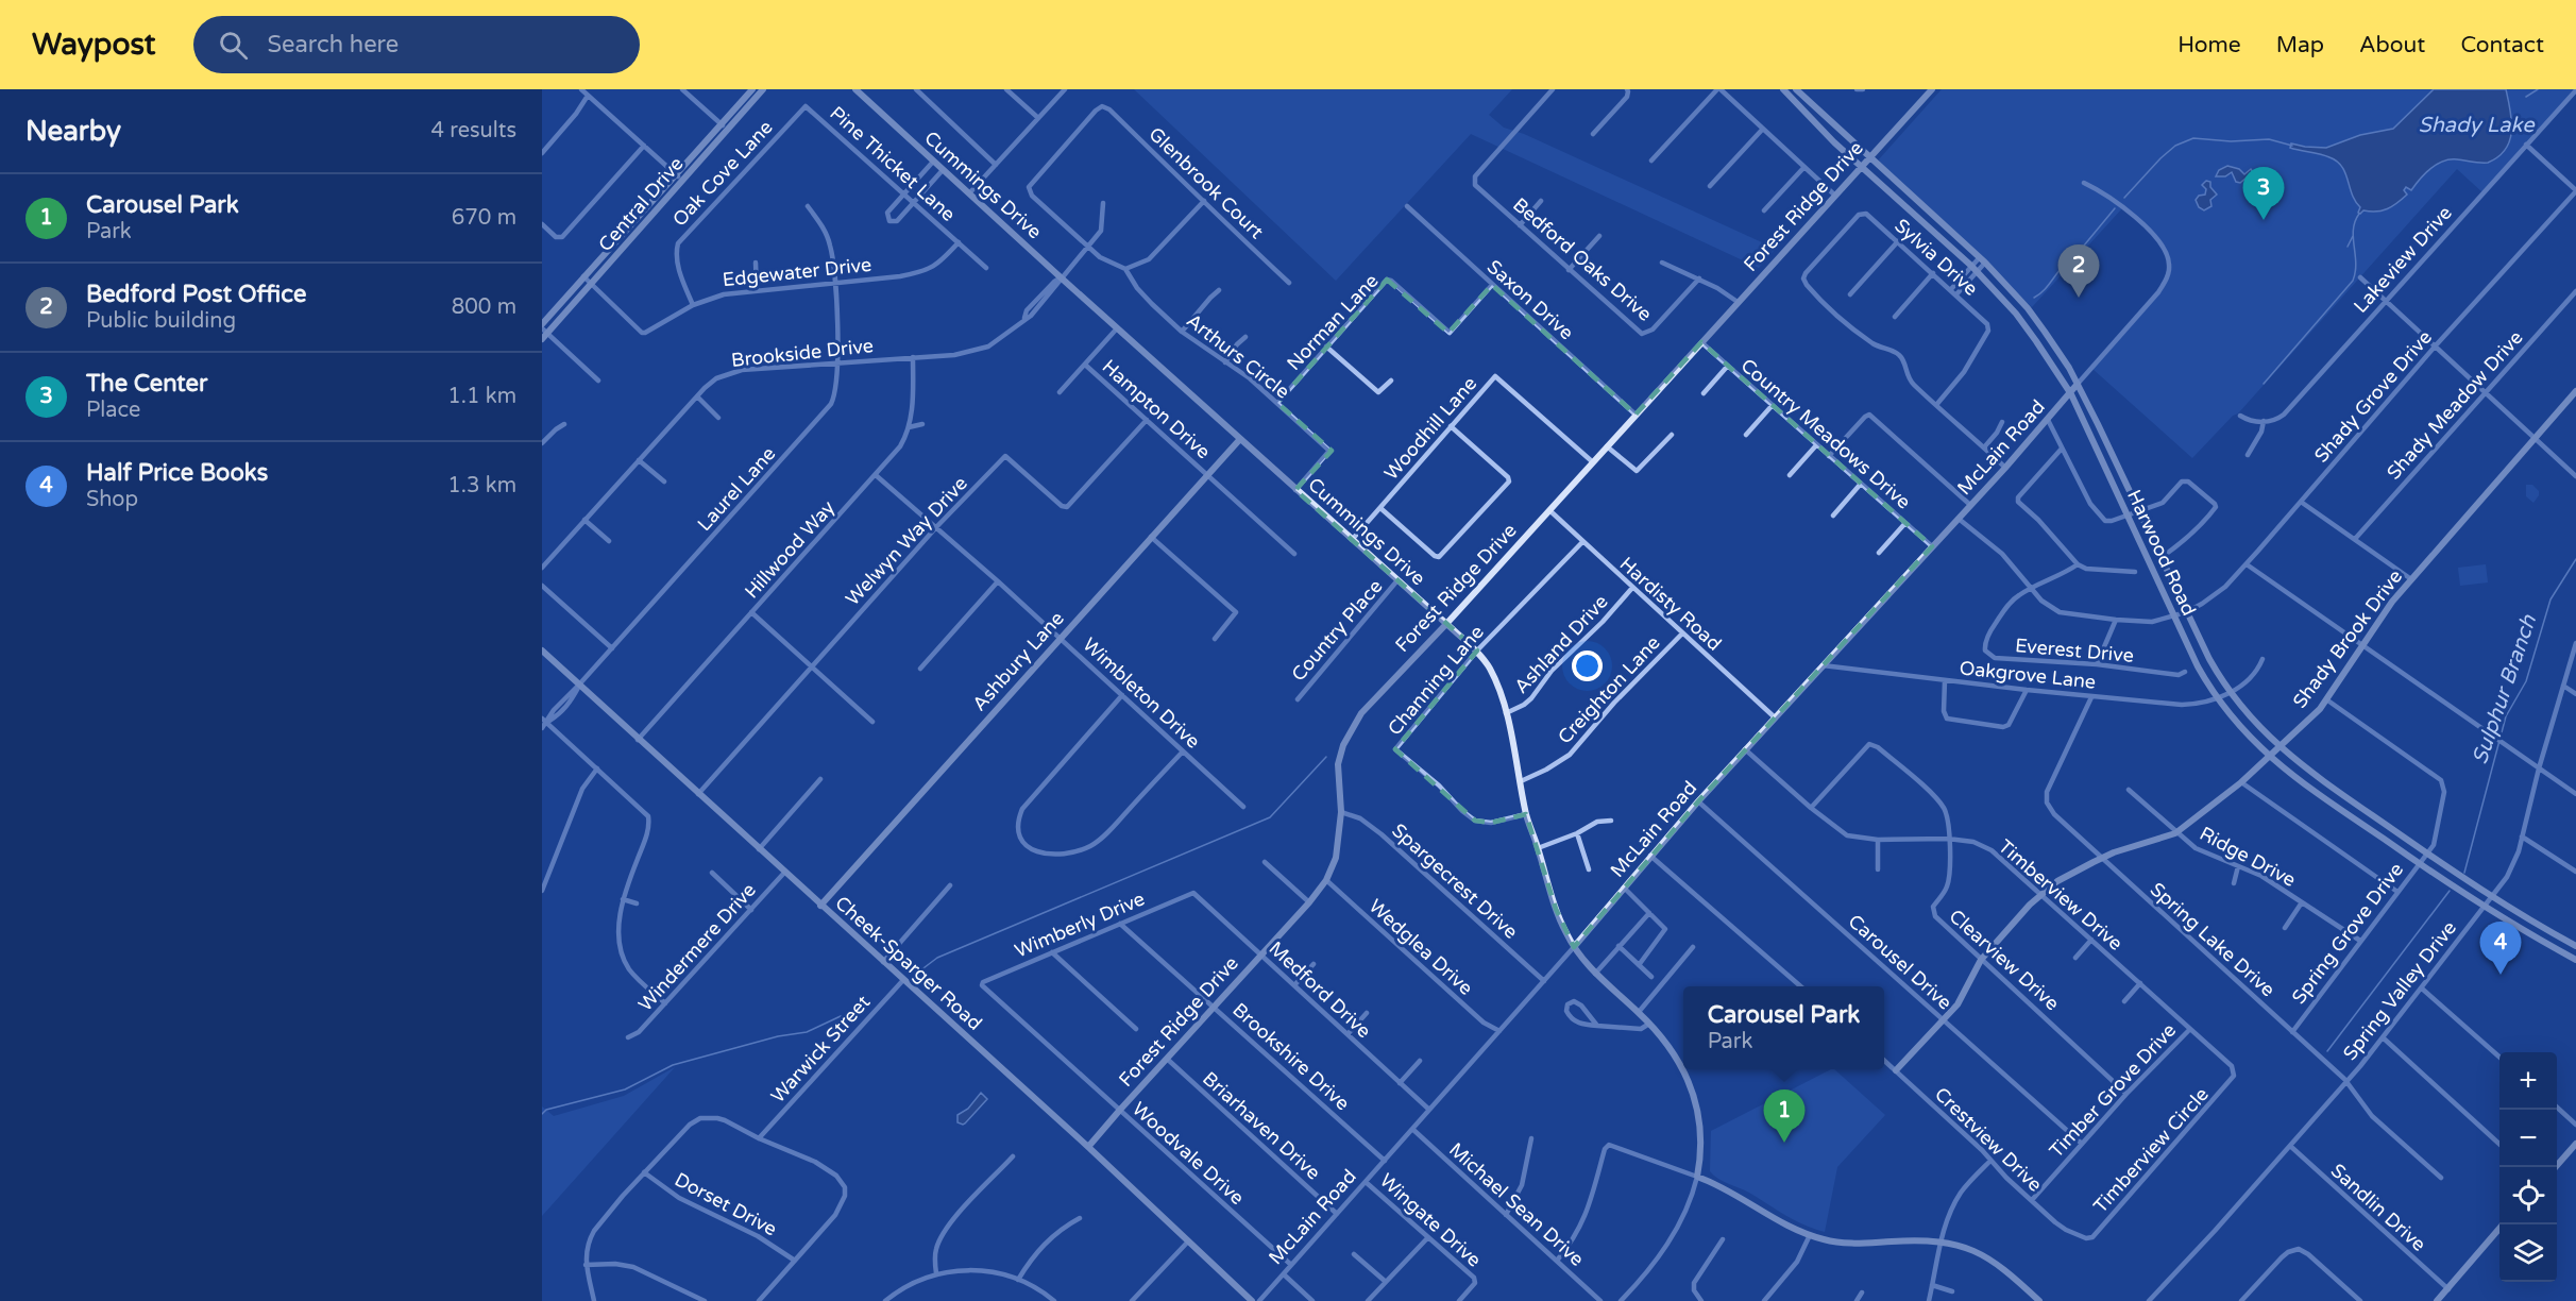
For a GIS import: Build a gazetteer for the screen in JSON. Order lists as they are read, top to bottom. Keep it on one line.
{"streets":{"main road":["Cummings Drive","Central Drive","Forest Ridge Drive","McLain Road","Harwood Road","Shady Brook Drive","Ashbury Lane","Cheek-Sparger Road"],"street":["Pine Thicket Lane","Oak Cove Lane","Glenbrook Court","Sylvia Drive","Bedford Oaks Drive","Lakeview Drive","Edgewater Drive","Saxon Drive","Norman Lane","Brookside Drive","Arthurs Circle","Shady Grove Drive","Shady Meadow Drive","Hampton Drive","Woodhill Lane","Country Meadows Drive","Laurel Lane","Welwyn Way Drive","Hillwood Way","Hardisty Road","Country Place","Ashland Drive","Everest Drive","Oakgrove Lane","Channing Lane","Creighton Lane","Wimbleton Drive","Ridge Drive","Spargecrest Drive","Timberview Drive","Wimberly Drive","Spring Grove Drive","Spring Lake Drive","Windermere Drive","Wedglea Drive","Clearview Drive","Carousel Drive","Medford Drive","Spring Valley Drive","Warwick Street","Brookshire Drive","Timber Grove Drive","Briarhaven Drive","Crestview Drive","Timberview Circle","Woodvale Drive","Dorset Drive","Michael Sean Drive","Sandlin Drive","Wingate Drive"]},"crossings":[["Pine Thicket Lane","Oak Cove Lane"],["Pine Thicket Lane","Edgewater Drive"],["Oak Cove Lane","Edgewater Drive"],["Glenbrook Court","Brookside Drive"],["Cummings Drive","Forest Ridge Drive"],["Cummings Drive","Brookside Drive"],["Cummings Drive","Arthurs Circle"],["Cummings Drive","Woodhill Lane"],["Cummings Drive","McLain Road"],["Cummings Drive","Country Place"],["Cummings Drive","Ashland Drive"],["Cummings Drive","Ashbury Lane"],["Cummings Drive","Channing Lane"],["Cummings Drive","Creighton Lane"],["Central Drive","Edgewater Drive"],["Forest Ridge Drive","Saxon Drive"],["Forest Ridge Drive","Woodhill Lane"],["Forest Ridge Drive","Country Meadows Drive"],["Forest Ridge Drive","Harwood Road"],["Forest Ridge Drive","Hardisty Road"],["Forest Ridge Drive","Spargecrest Drive"],["Forest Ridge Drive","Wedglea Drive"],["Forest Ridge Drive","Cheek-Sparger Road"],["Forest Ridge Drive","Medford Drive"],["Forest Ridge Drive","Brookshire Drive"],["Forest Ridge Drive","Briarhaven Drive"],["Forest Ridge Drive","Woodvale Drive"],["Edgewater Drive","Laurel Lane"],["Saxon Drive","Norman Lane"],["Norman Lane","Arthurs Circle"],["Brookside Drive","Laurel Lane"],["Brookside Drive","Hillwood Way"],["Shady Grove Drive","Harwood Road"],["Hampton Drive","Welwyn Way Drive"],["Hampton Drive","Ashbury Lane"],["Country Meadows Drive","McLain Road"],["McLain Road","Harwood Road"],["McLain Road","Hardisty Road"],["McLain Road","Oakgrove Lane"],["McLain Road","Spargecrest Drive"],["McLain Road","Timberview Drive"],["McLain Road","Wedglea Drive"],["McLain Road","Carousel Drive"],["McLain Road","Medford Drive"],["McLain Road","Brookshire Drive"],["McLain Road","Briarhaven Drive"],["McLain Road","Woodvale Drive"],["McLain Road","Michael Sean Drive"],["McLain Road","Wingate Drive"],["Laurel Lane","Cheek-Sparger Road"],["Welwyn Way Drive","Wimbleton Drive"],["Welwyn Way Drive","Cheek-Sparger Road"],["Hillwood Way","Wimbleton Drive"],["Hillwood Way","Cheek-Sparger Road"],["Harwood Road","Shady Brook Drive"],["Harwood Road","Oakgrove Lane"],["Harwood Road","Spring Grove Drive"],["Harwood Road","Spring Valley Drive"],["Hardisty Road","Ashland Drive"],["Hardisty Road","Channing Lane"],["Hardisty Road","Creighton Lane"],["Shady Brook Drive","Ridge Drive"],["Shady Brook Drive","Timberview Drive"],["Shady Brook Drive","Spring Lake Drive"],["Shady Brook Drive","Clearview Drive"],["Shady Brook Drive","Carousel Drive"],["Shady Brook Drive","Crestview Drive"],["Ashbury Lane","Wimbleton Drive"],["Ashbury Lane","Cheek-Sparger Road"],["Oakgrove Lane","Spring Lake Drive"],["Ridge Drive","Spring Grove Drive"],["Timberview Drive","Clearview Drive"],["Timberview Drive","Timber Grove Drive"],["Timberview Drive","Timberview Circle"],["Wimberly Drive","Medford Drive"],["Wimberly Drive","Brookshire Drive"],["Wimberly Drive","Woodvale Drive"],["Spring Grove Drive","Spring Lake Drive"],["Spring Lake Drive","Spring Valley Drive"],["Windermere Drive","Cheek-Sparger Road"],["Clearview Drive","Timber Grove Drive"],["Carousel Drive","Timber Grove Drive"],["Cheek-Sparger Road","Warwick Street"],["Spring Valley Drive","Sandlin Drive"],["Timber Grove Drive","Crestview Drive"],["Crestview Drive","Timberview Circle"]],"water":["Shady Lake","Sulphur Branch"],"page":{"header":"Waypost","search":"Search here","nav":["Home","Map","About","Contact"],"heading":["Nearby","4 results"],"pins":["3","2","4","1"],"list":[{"mark":"1","name":"Carousel Park","note":"Park","value":"670 m"},{"mark":"2","name":"Bedford Post Office","note":"Public building","value":"800 m"},{"mark":"3","name":"The Center","note":"Place","value":"1.1 km"},{"mark":"4","name":"Half Price Books","note":"Shop","value":"1.3 km"}],"popup":["Carousel Park","Park"],"map_buttons":["+","−"]}}
